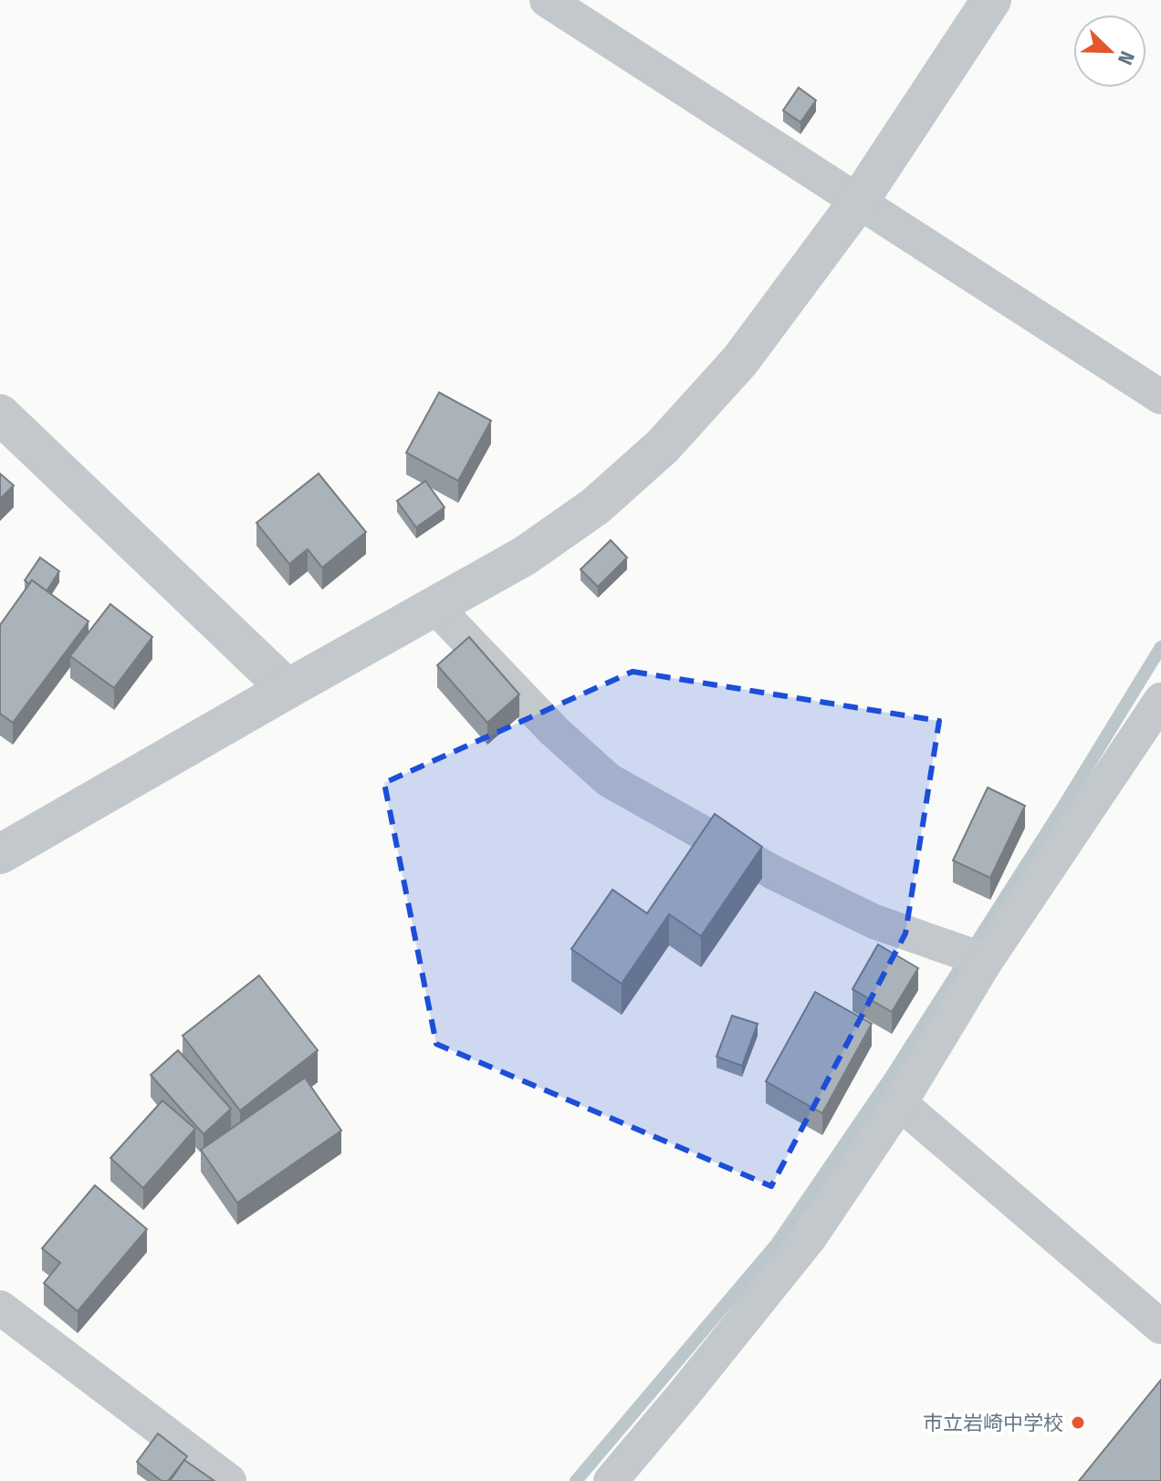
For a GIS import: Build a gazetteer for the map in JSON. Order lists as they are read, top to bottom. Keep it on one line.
{"places":["市立岩崎中学校"],"north":"bottom right"}
